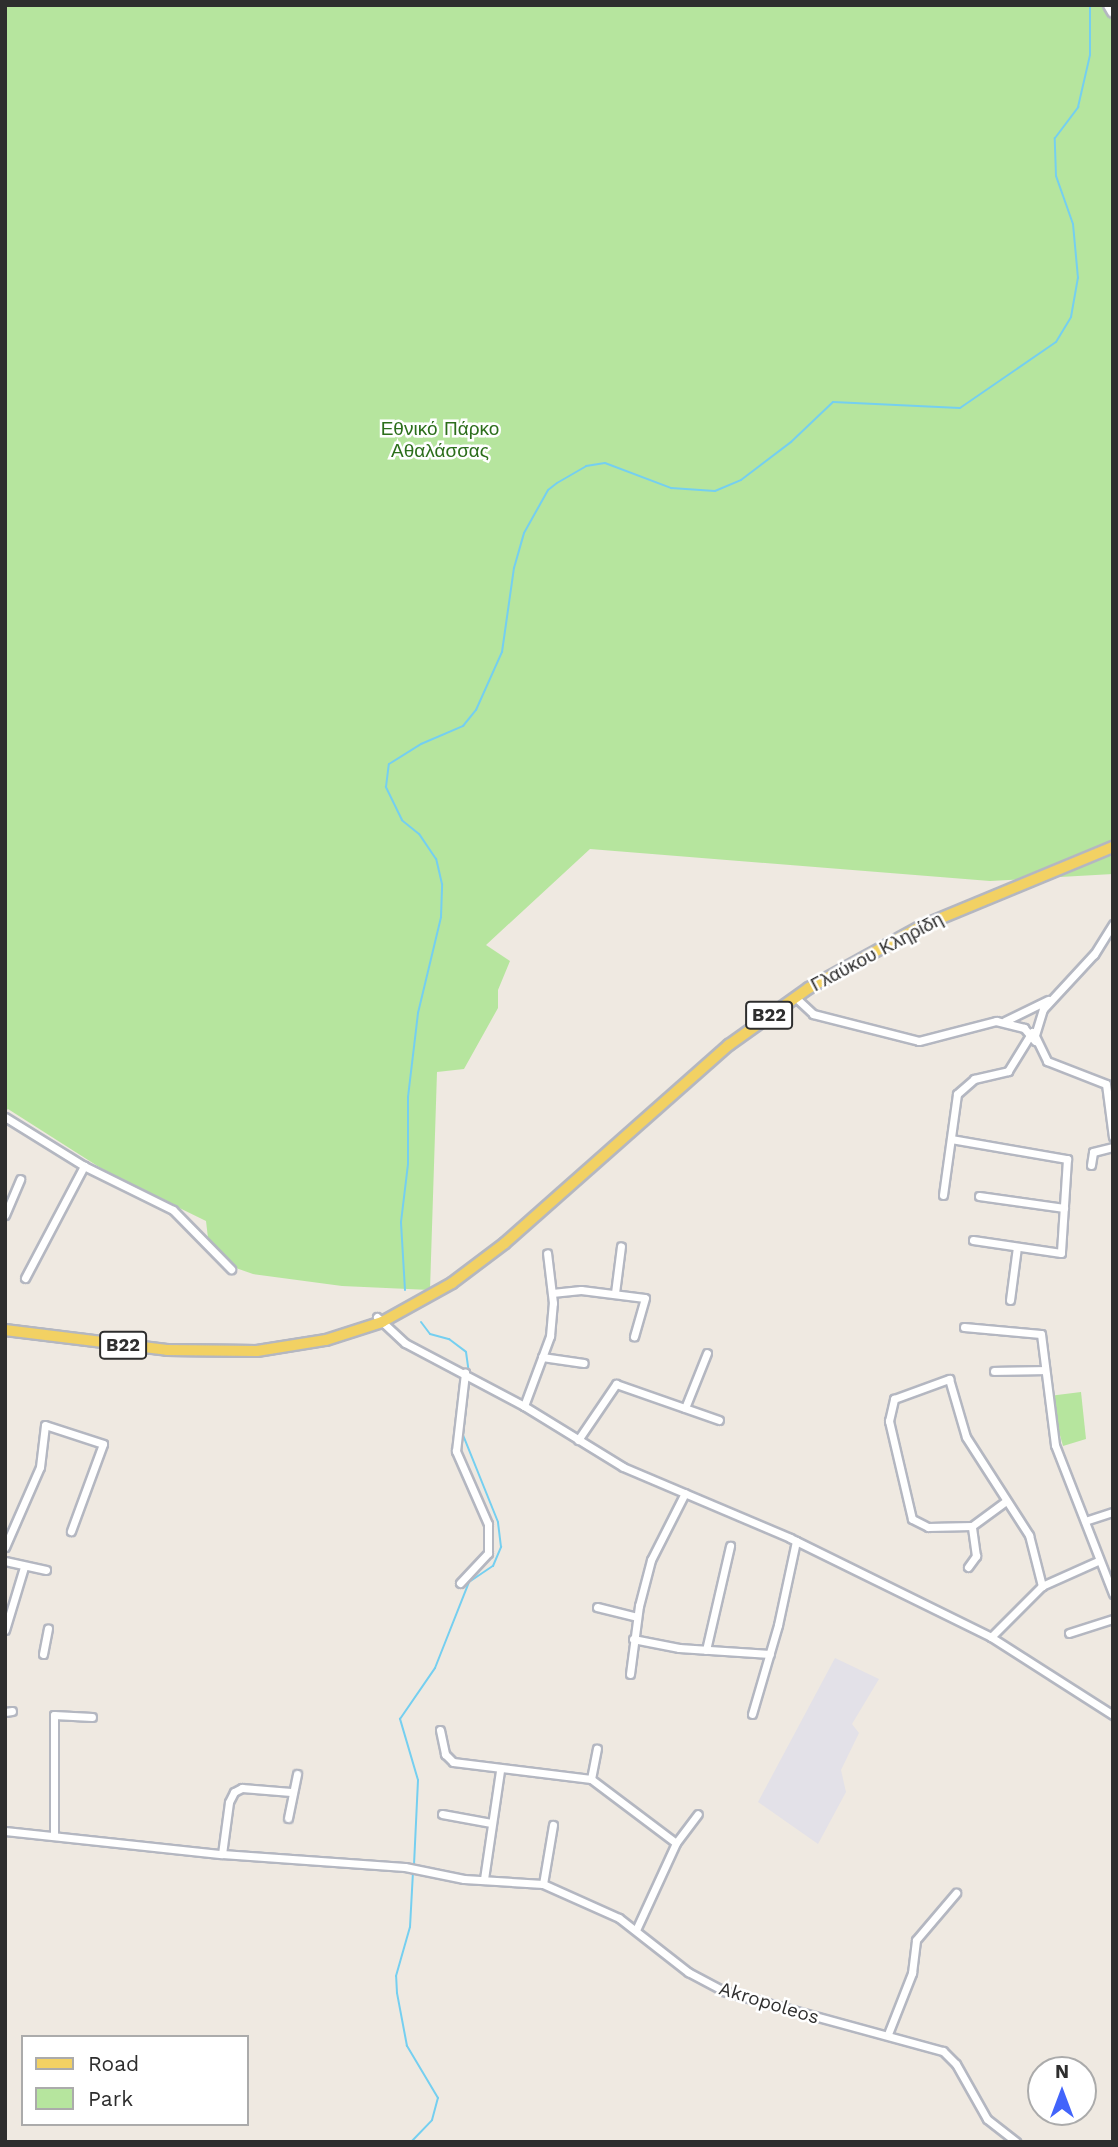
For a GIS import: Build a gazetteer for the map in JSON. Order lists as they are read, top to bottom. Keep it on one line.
{"streets":{"main road":["Γλαύκου Κληρίδη","B22"],"street":["Akropoleos"]},"parks":["Εθνικό Πάρκο Αθαλάσσας"],"legend":["Road","Park"],"north":"top"}
